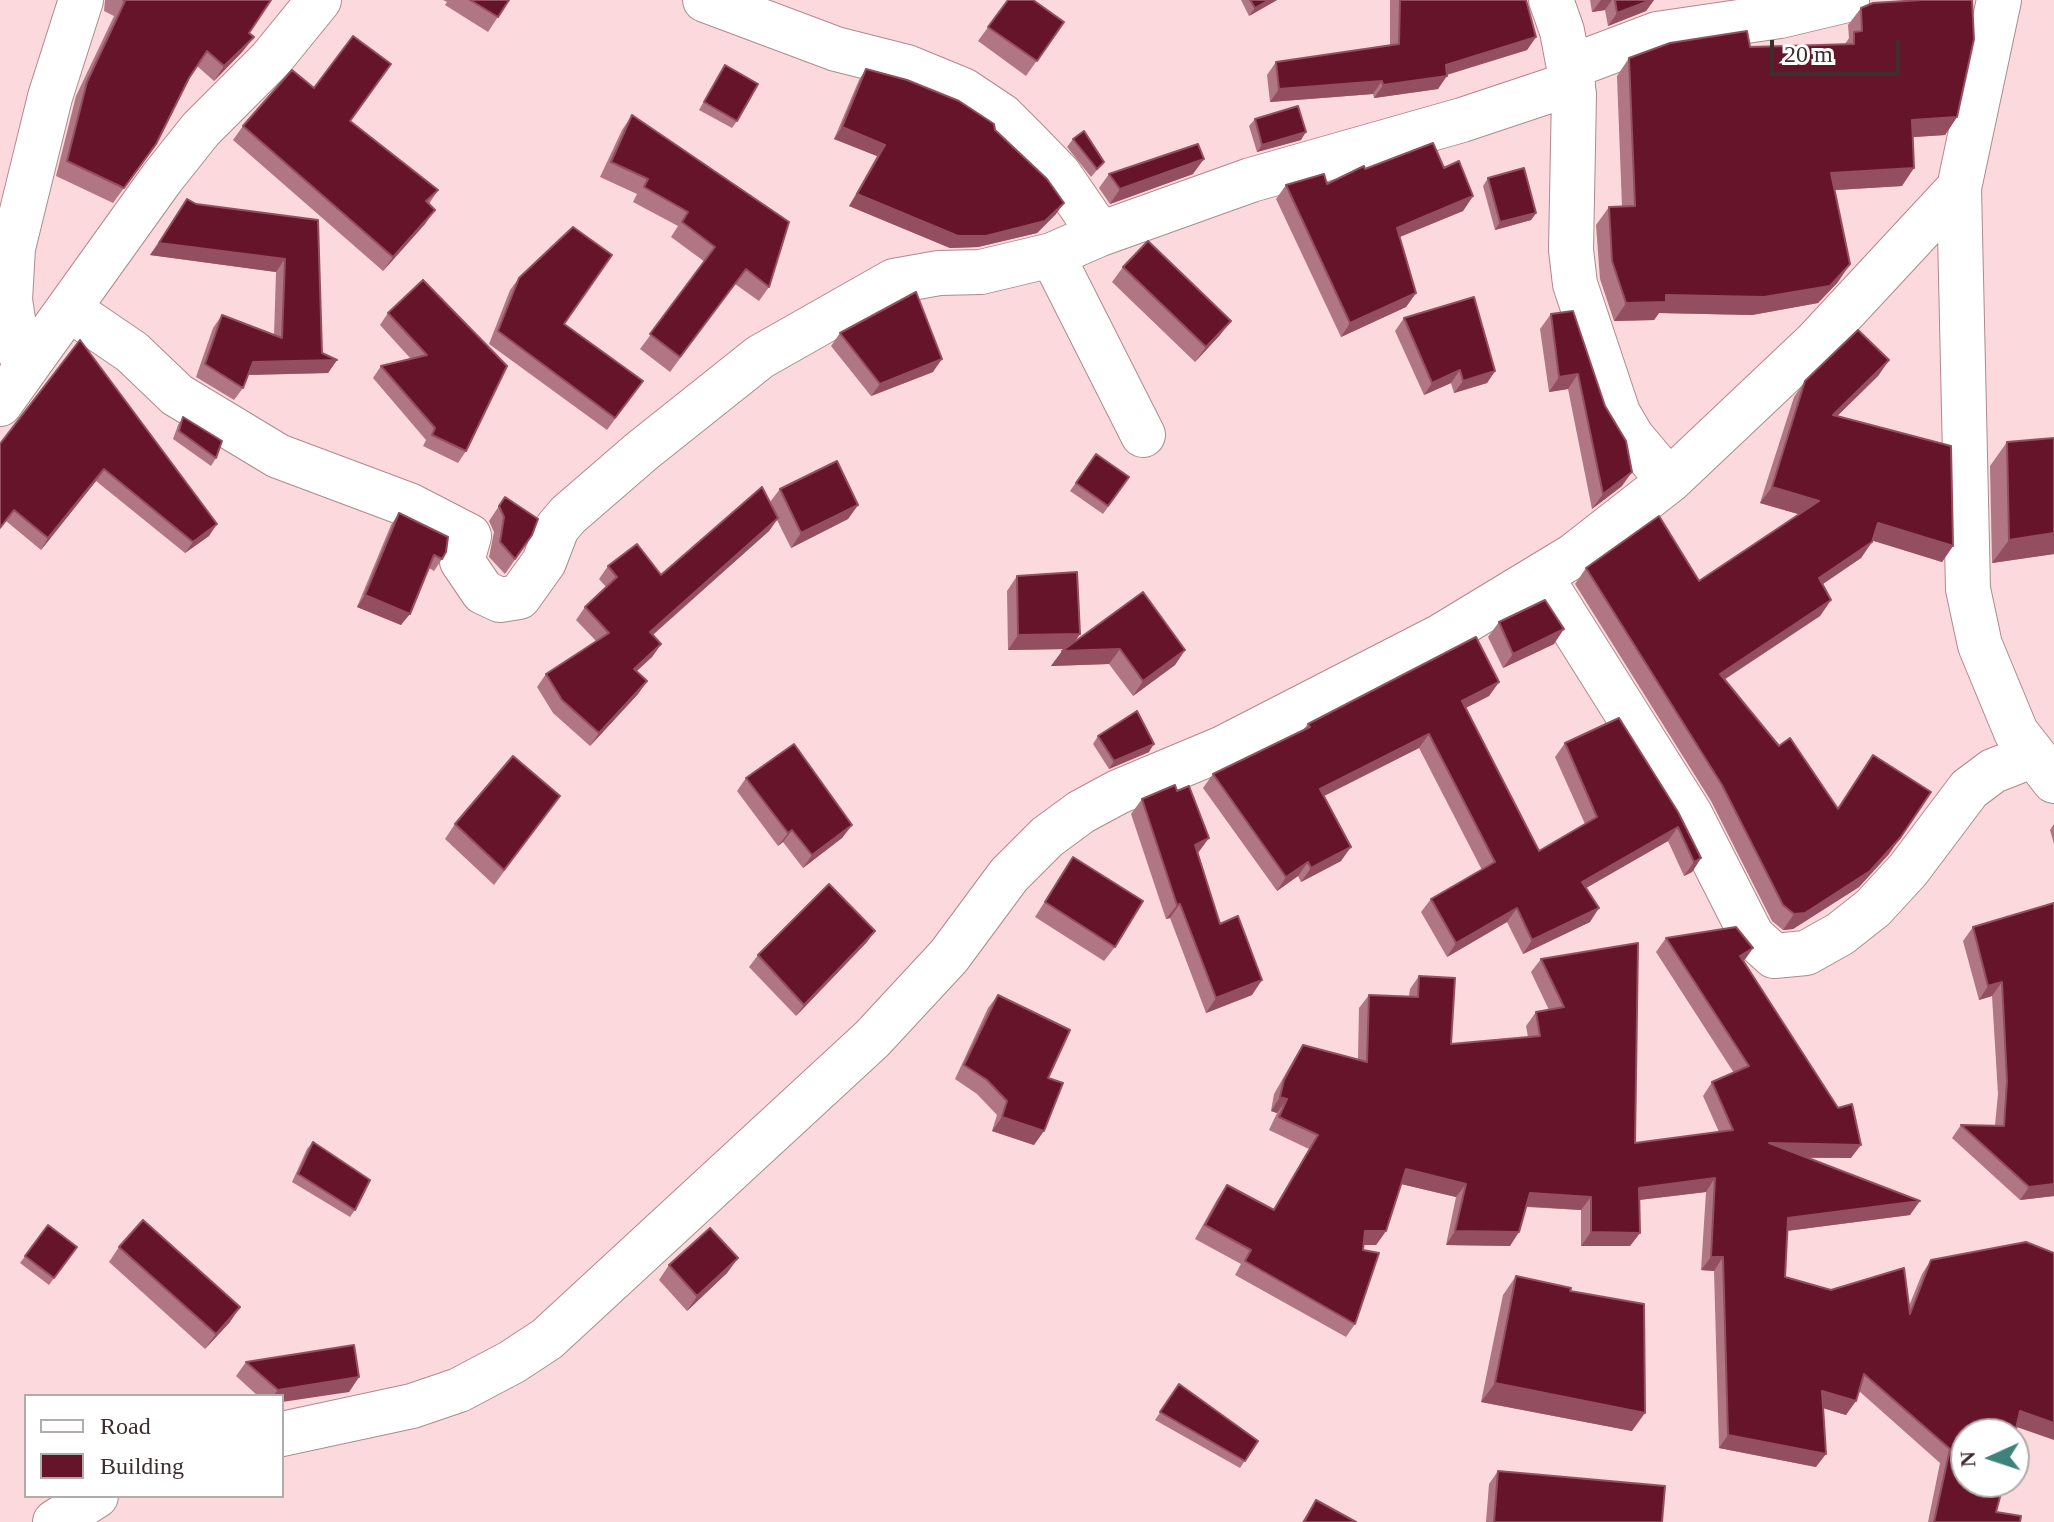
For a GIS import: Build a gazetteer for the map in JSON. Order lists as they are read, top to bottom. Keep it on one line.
{"legend":["Road","Building"],"scale_bar":"20 m","north":"left"}
